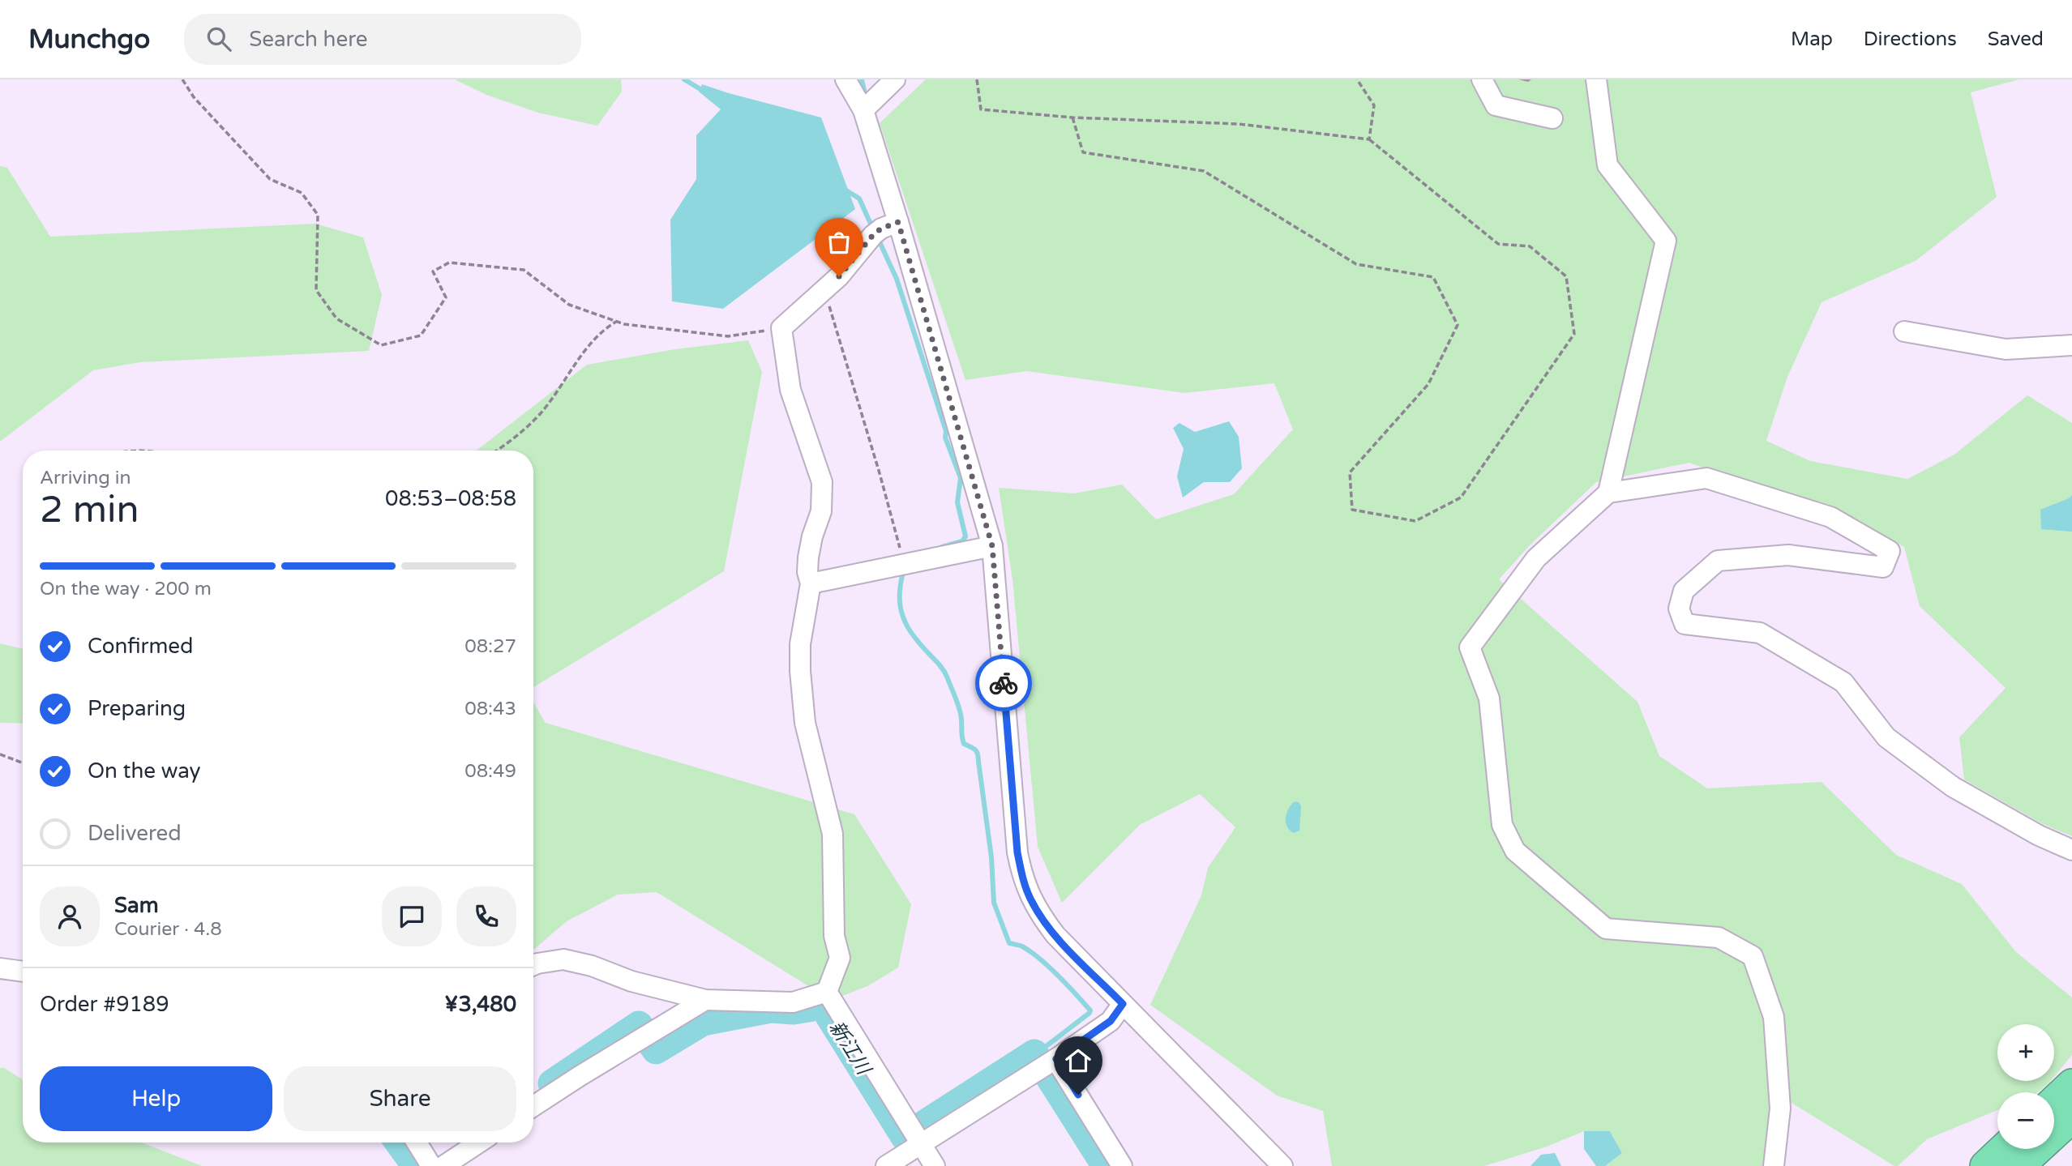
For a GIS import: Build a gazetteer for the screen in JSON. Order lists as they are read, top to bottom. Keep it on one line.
{"water":["新江川"],"page":{"header":"Munchgo","search":"Search here","nav":["Map","Directions","Saved"],"heading":["2 min","Arriving in","08:53–08:58"],"panel":["Sam","Courier · 4.8","Order #9189","¥3,480"],"bar":"On the way · 200 m","list":[["Confirmed","08:27"],["Preparing","08:43"],["On the way","08:49"],"Delivered"],"map_buttons":["+","−"],"buttons":["Help","Share"]}}
